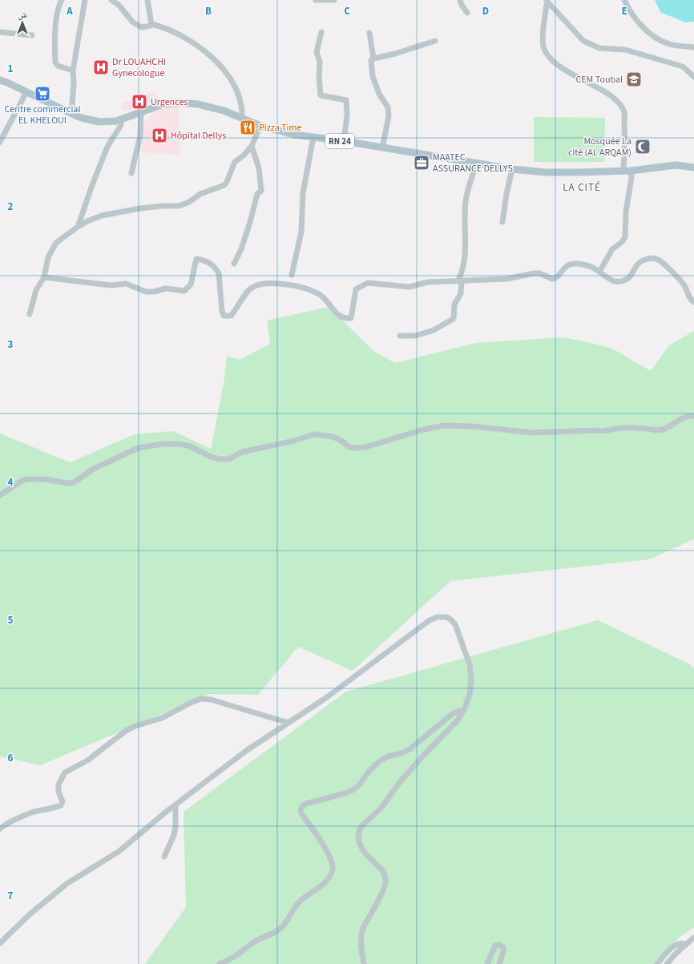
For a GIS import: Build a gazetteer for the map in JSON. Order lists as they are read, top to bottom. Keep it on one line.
{"streets":{"main road":["RN 24"]},"districts":["LA CITÉ"],"places":{"hospital":["Dr LOUAHCHI Gynecologue","Urgences","Hôpital Dellys"],"school or university":["CEM Toubal"],"supermarket":["Centre commercial EL KHELOUI"],"restaurant":["Pizza Time"],"mosque":["Mosquée La cité (AL ARQAM)"],"office":["MAATEC ASSURANCE DELLYS"]},"north":"top","grid":{"columns":["A","B","C","D","E"],"rows":["1","2","3","4","5","6","7"]}}
